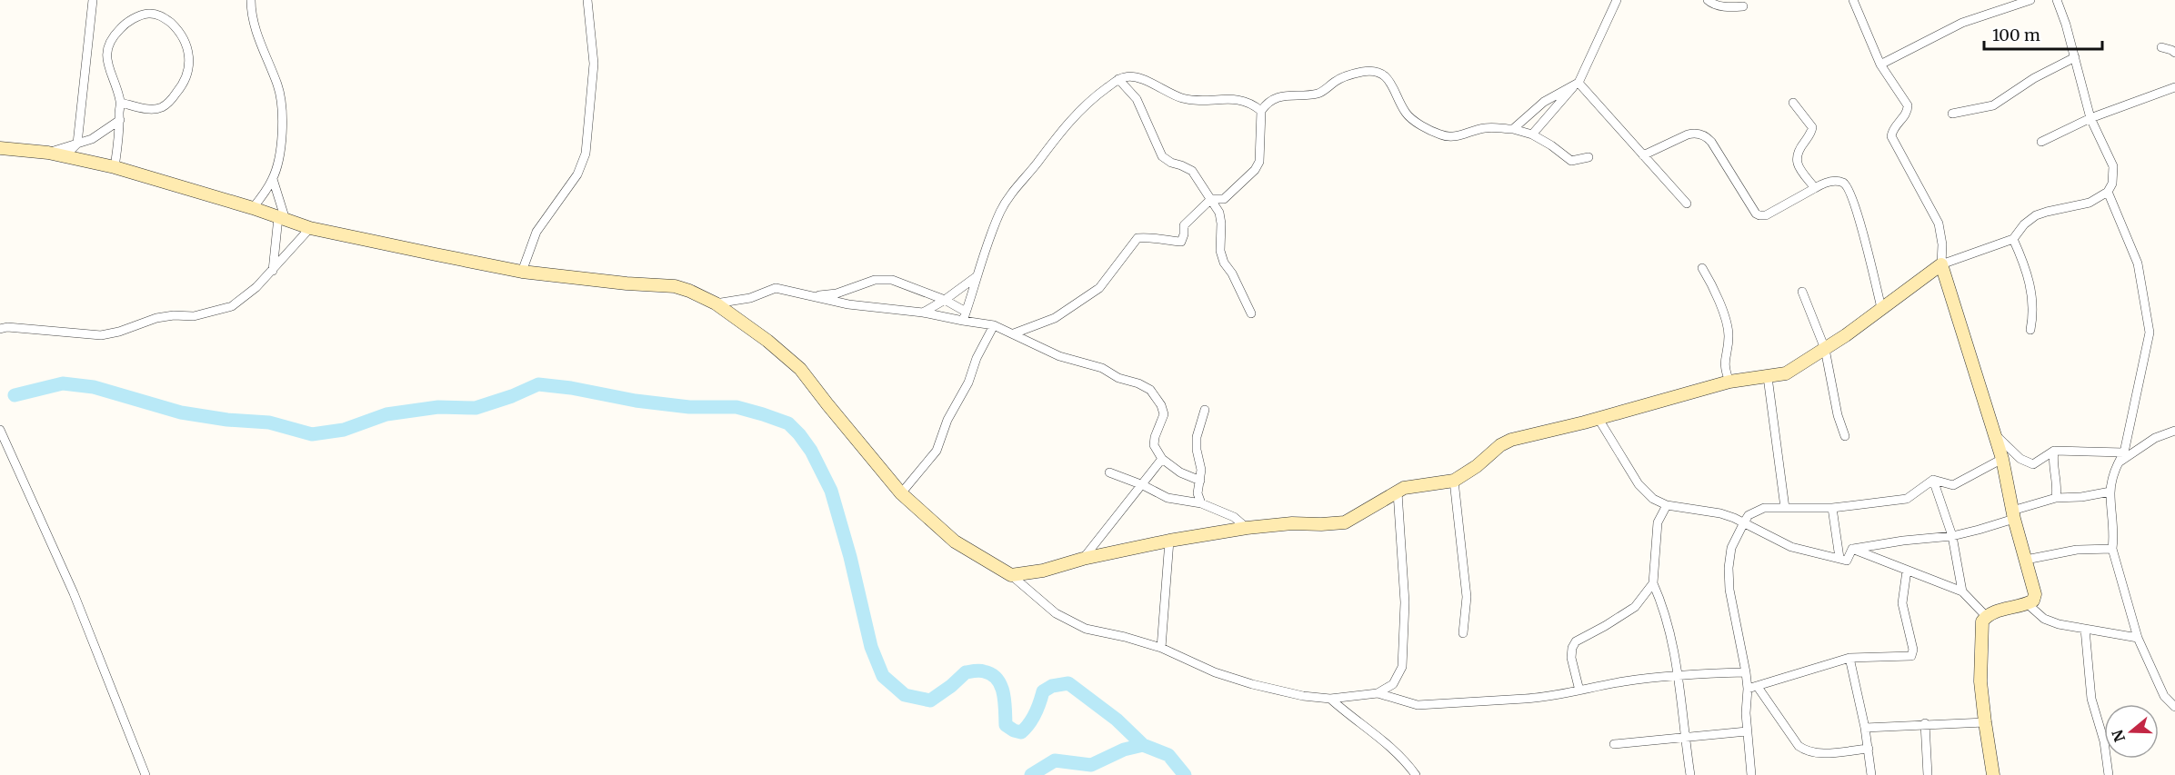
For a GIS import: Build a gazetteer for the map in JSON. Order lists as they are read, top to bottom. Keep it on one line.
{"scale_bar":"100 m","north":"left"}
